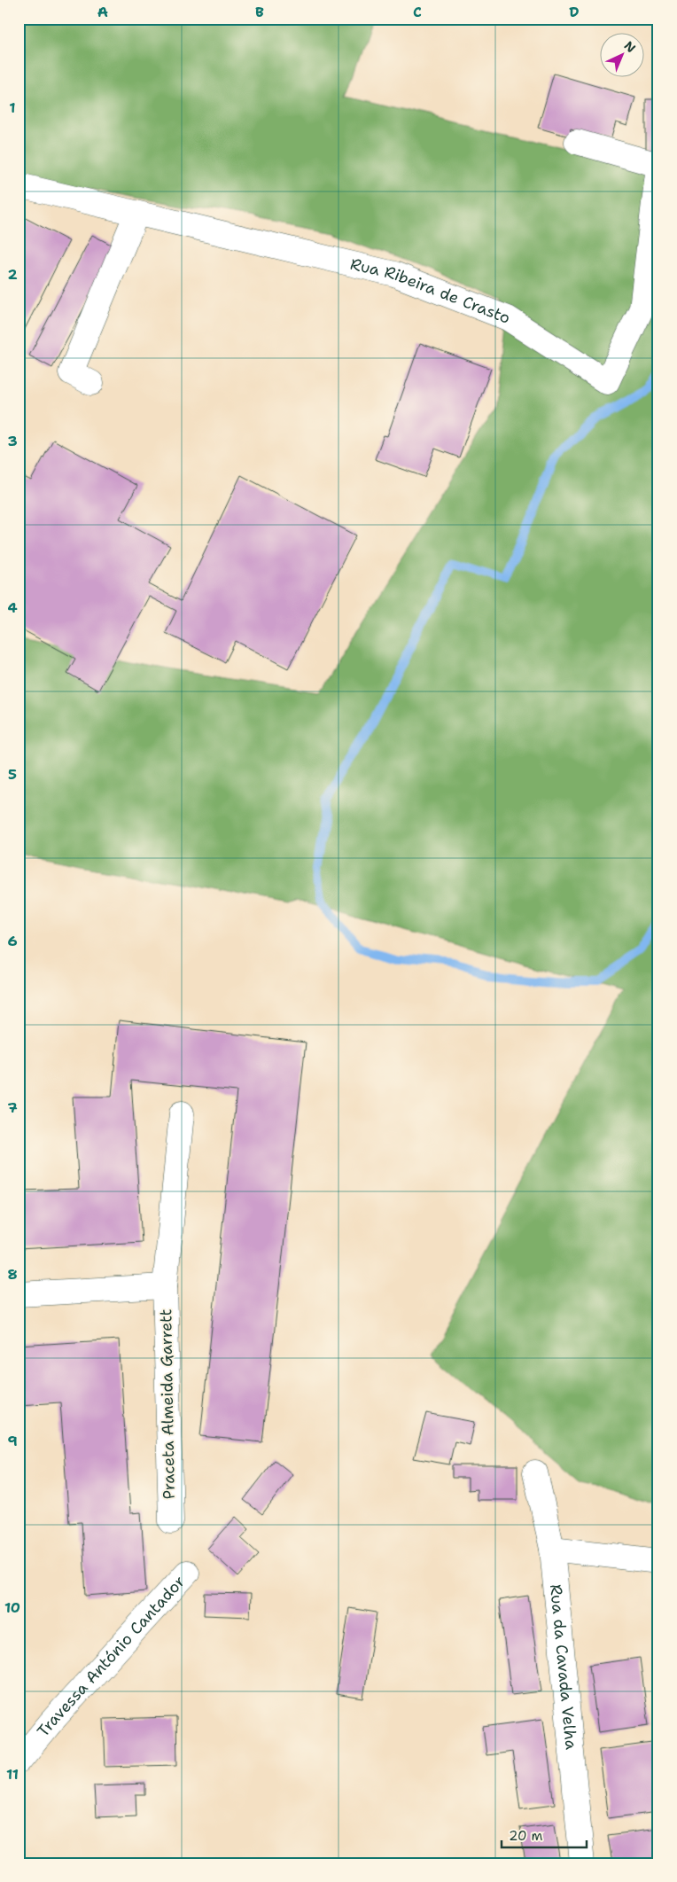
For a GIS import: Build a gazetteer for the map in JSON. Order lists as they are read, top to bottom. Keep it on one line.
{"streets":{"street":["Rua Ribeira de Crasto","Praceta Almeida Garrett","Travessa António Cantador","Rua da Cavada Velha"]},"scale_bar":"20 m","north":"top right","grid":{"columns":["A","B","C","D"],"rows":["1","2","3","4","5","6","7","8","9","10","11"]}}
